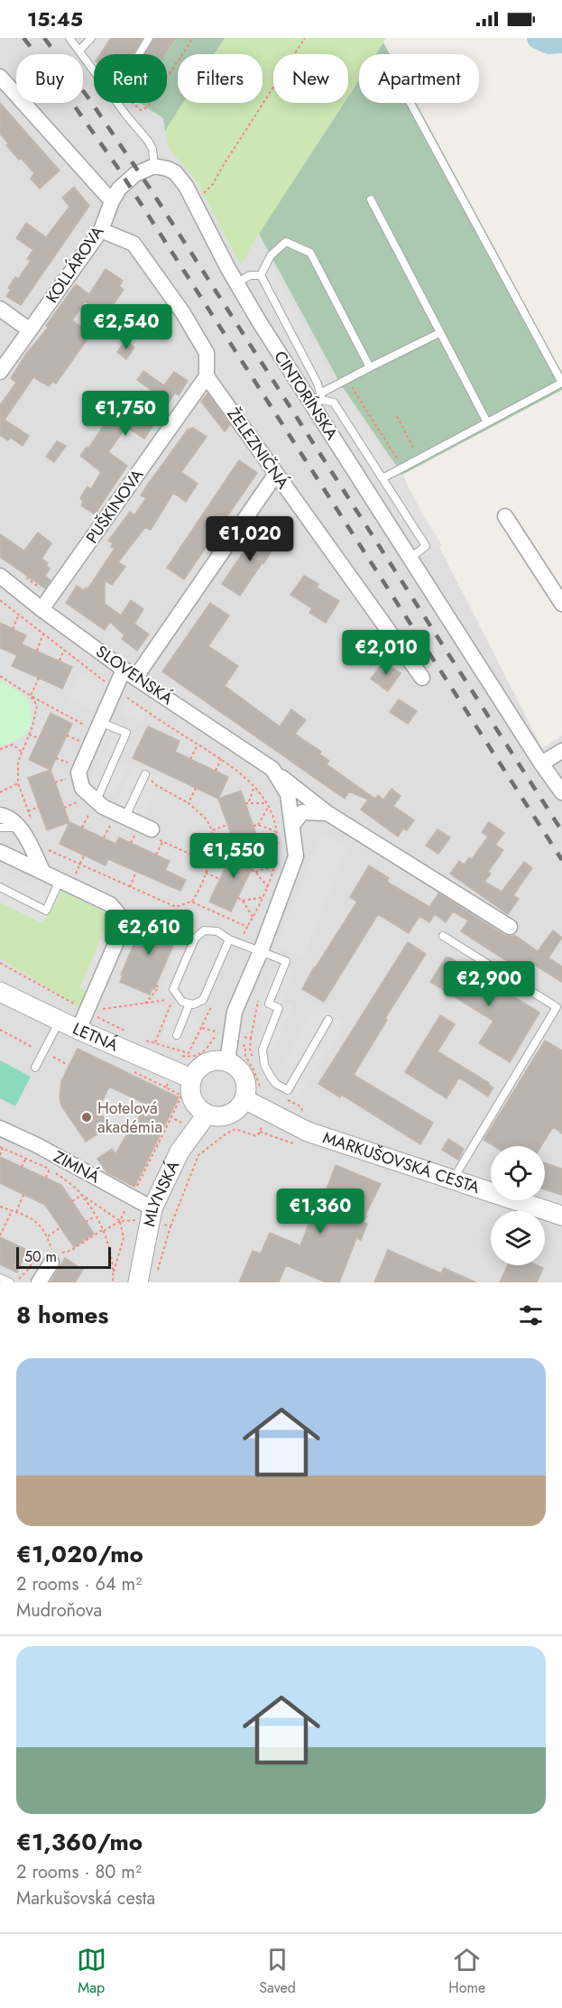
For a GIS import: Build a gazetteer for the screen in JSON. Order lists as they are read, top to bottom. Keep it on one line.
{"streets":{"street":["KOLLÁROVA","CINTORÍNSKA","ŽELEZNIČNÁ","PUŠKINOVA","SLOVENSKÁ","LETNÁ","MARKUŠOVSKÁ CESTA","ZIMNÁ","MLYNSKÁ"]},"crossings":[["KOLLÁROVA","CINTORÍNSKA"],["ŽELEZNIČNÁ","PUŠKINOVA"],["PUŠKINOVA","SLOVENSKÁ"],["ZIMNÁ","MLYNSKÁ"]],"places":["Hotelová akadémia"],"scale_bar":"50 m","page":{"status":"15:45","chip":["Buy","Rent","Filters","New","Apartment"],"price":["€2,540","€1,750","€1,020","€2,010","€1,550","€2,610","€2,900","€1,360"],"scale":"50 m","heading":"8 homes","list":[{"name":"€1,020/mo","note":"2 rooms · 64 m² · Mudroňova"},{"name":"€1,360/mo","note":"2 rooms · 80 m² · Markušovská cesta"}],"tabs":["Map","Saved","Home"]}}
